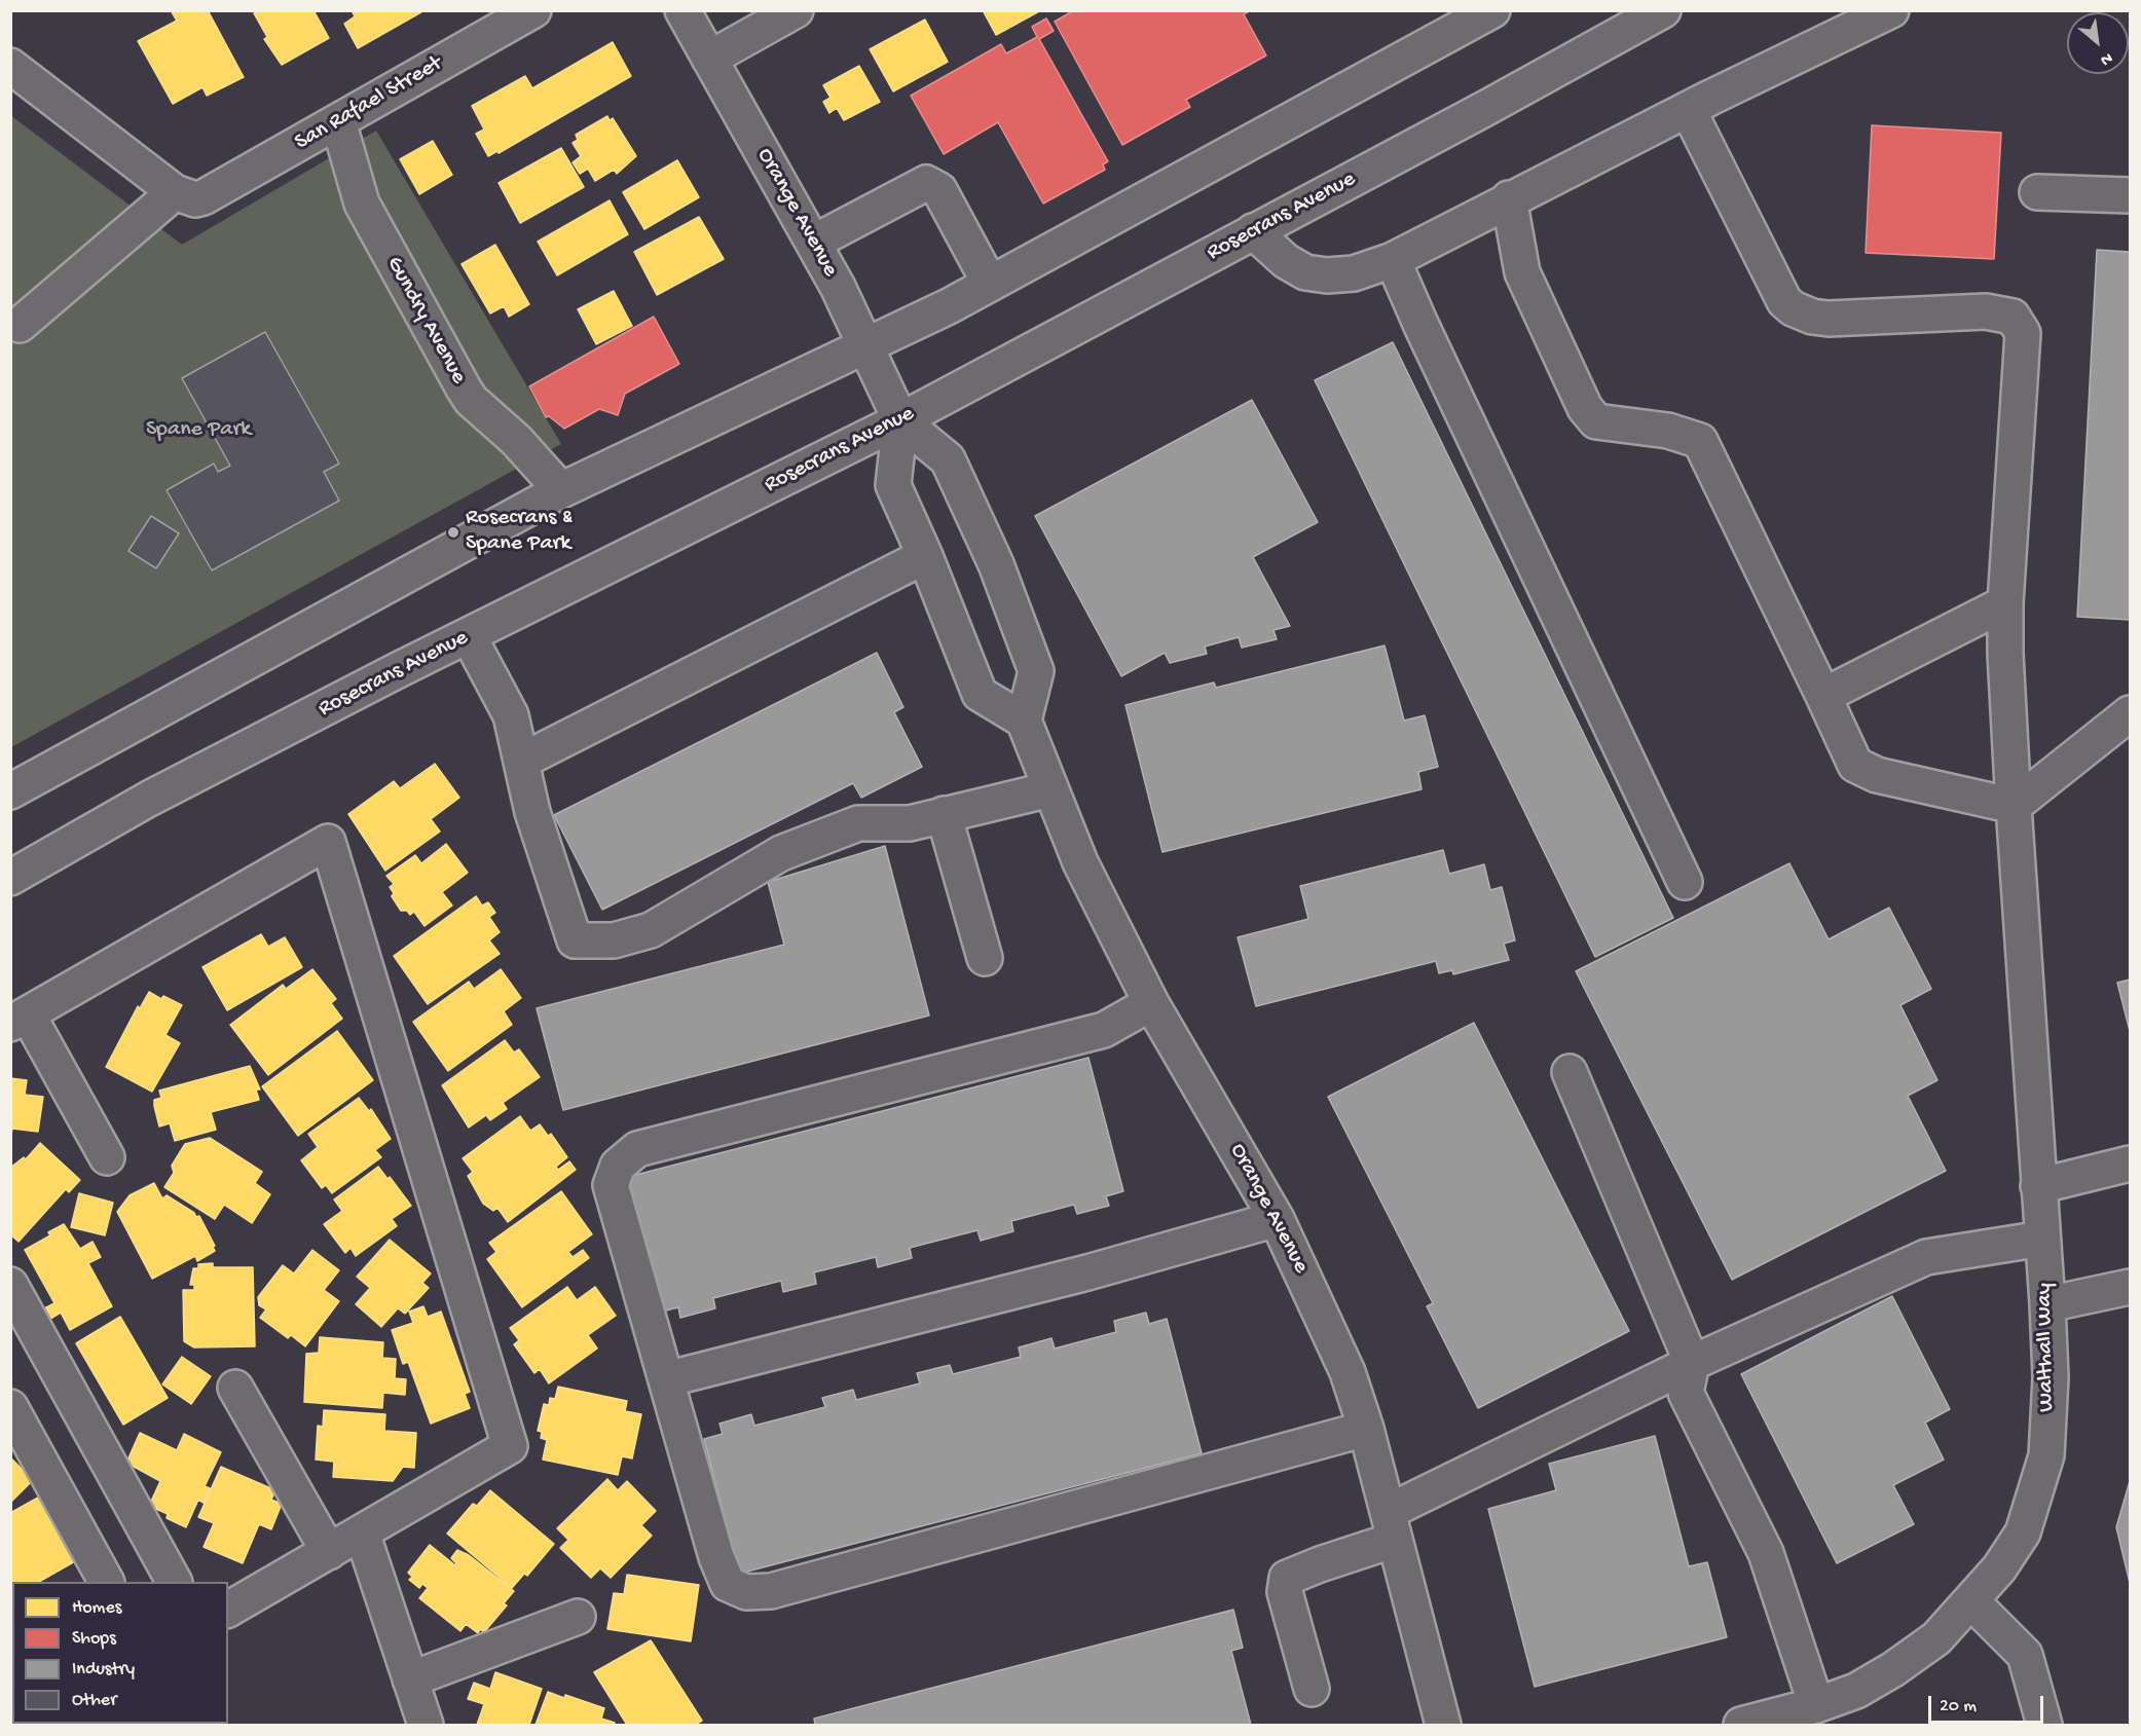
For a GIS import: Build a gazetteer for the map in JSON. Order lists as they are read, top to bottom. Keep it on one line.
{"streets":{"street":["San Rafael Street","Orange Avenue","Rosecrans Avenue","Gundry Avenue","Walthall Way"]},"crossings":[["San Rafael Street","Gundry Avenue"],["Orange Avenue","Rosecrans Avenue"]],"parks":["Spane Park"],"places":["Rosecrans & Spane Park"],"legend":["Homes","Shops","Industry","Other"],"scale_bar":"20 m","north":"bottom right"}
